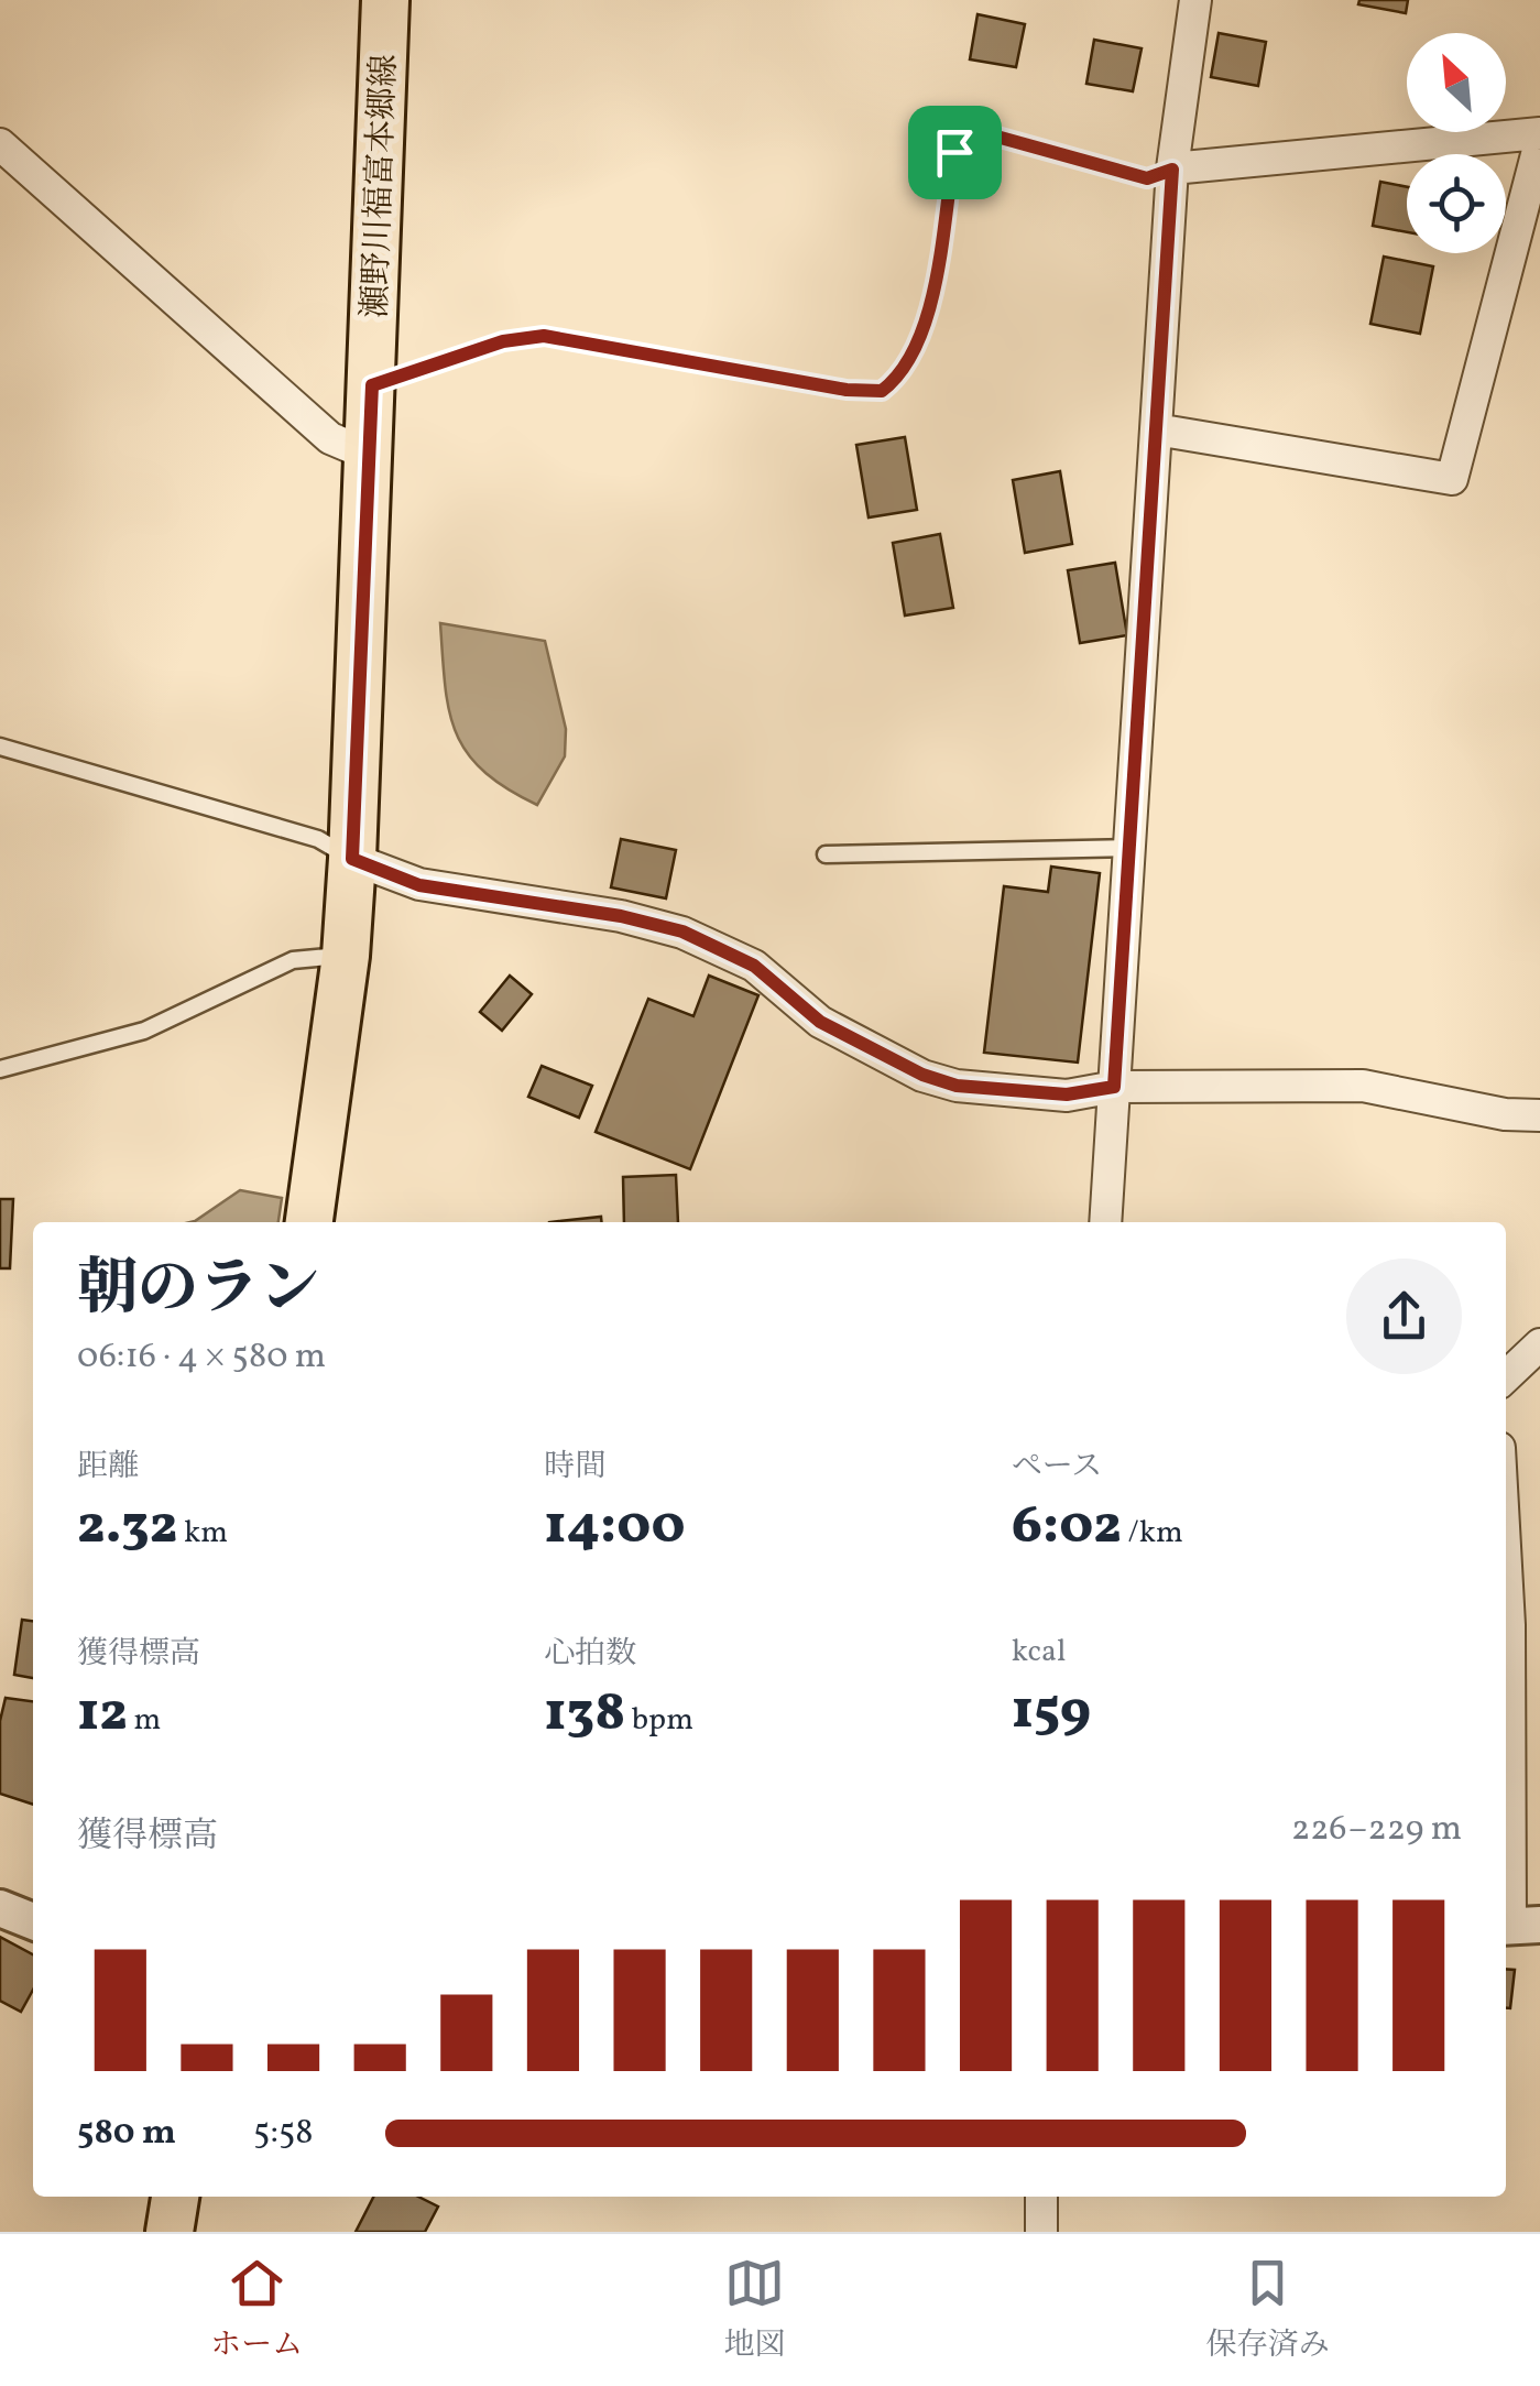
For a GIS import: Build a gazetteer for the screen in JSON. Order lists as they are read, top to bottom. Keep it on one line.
{"streets":{"main road":["瀬野川福富本郷線"]},"north":"top left","page":{"heading":["朝のラン","06:16 · 4 × 580 m"],"stats":[["距離","2.32 km"],["時間","14:00"],["ペース","6:02 /km"],["獲得標高","12 m"],["心拍数","138 bpm"],["kcal","159"]],"chart":["獲得標高","226–229 m"],"list":[{"name":"580 m","note":"5:58"}],"tabs":["ホーム","地図","保存済み"]}}
